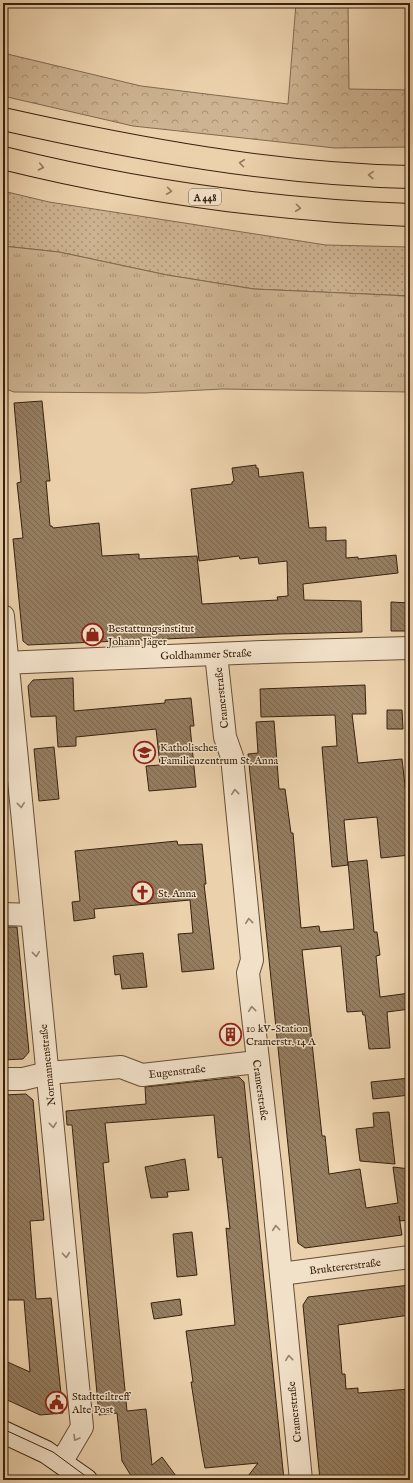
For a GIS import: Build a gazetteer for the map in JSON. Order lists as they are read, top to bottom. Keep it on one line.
{"streets":{"highway":["A 448"],"street":["Goldhammer Straße","Cramerstraße","Normannenstraße","Eugenstraße","Bruktererstraße"]},"crossings":[["Goldhammer Straße","Cramerstraße"],["Goldhammer Straße","Normannenstraße"],["Cramerstraße","Eugenstraße"],["Cramerstraße","Bruktererstraße"],["Normannenstraße","Eugenstraße"]],"one_way":["Cramerstraße","Normannenstraße"],"places":{"shop":["Bestattungsinstitut Johann Jäger"],"school or university":["Katholisches Familienzentrum St. Anna"],"church":["St. Anna"],"building":["10 kV-Station Cramerstr. 14 A"],"public building":["Stadtteiltreff Alte Post"]}}
